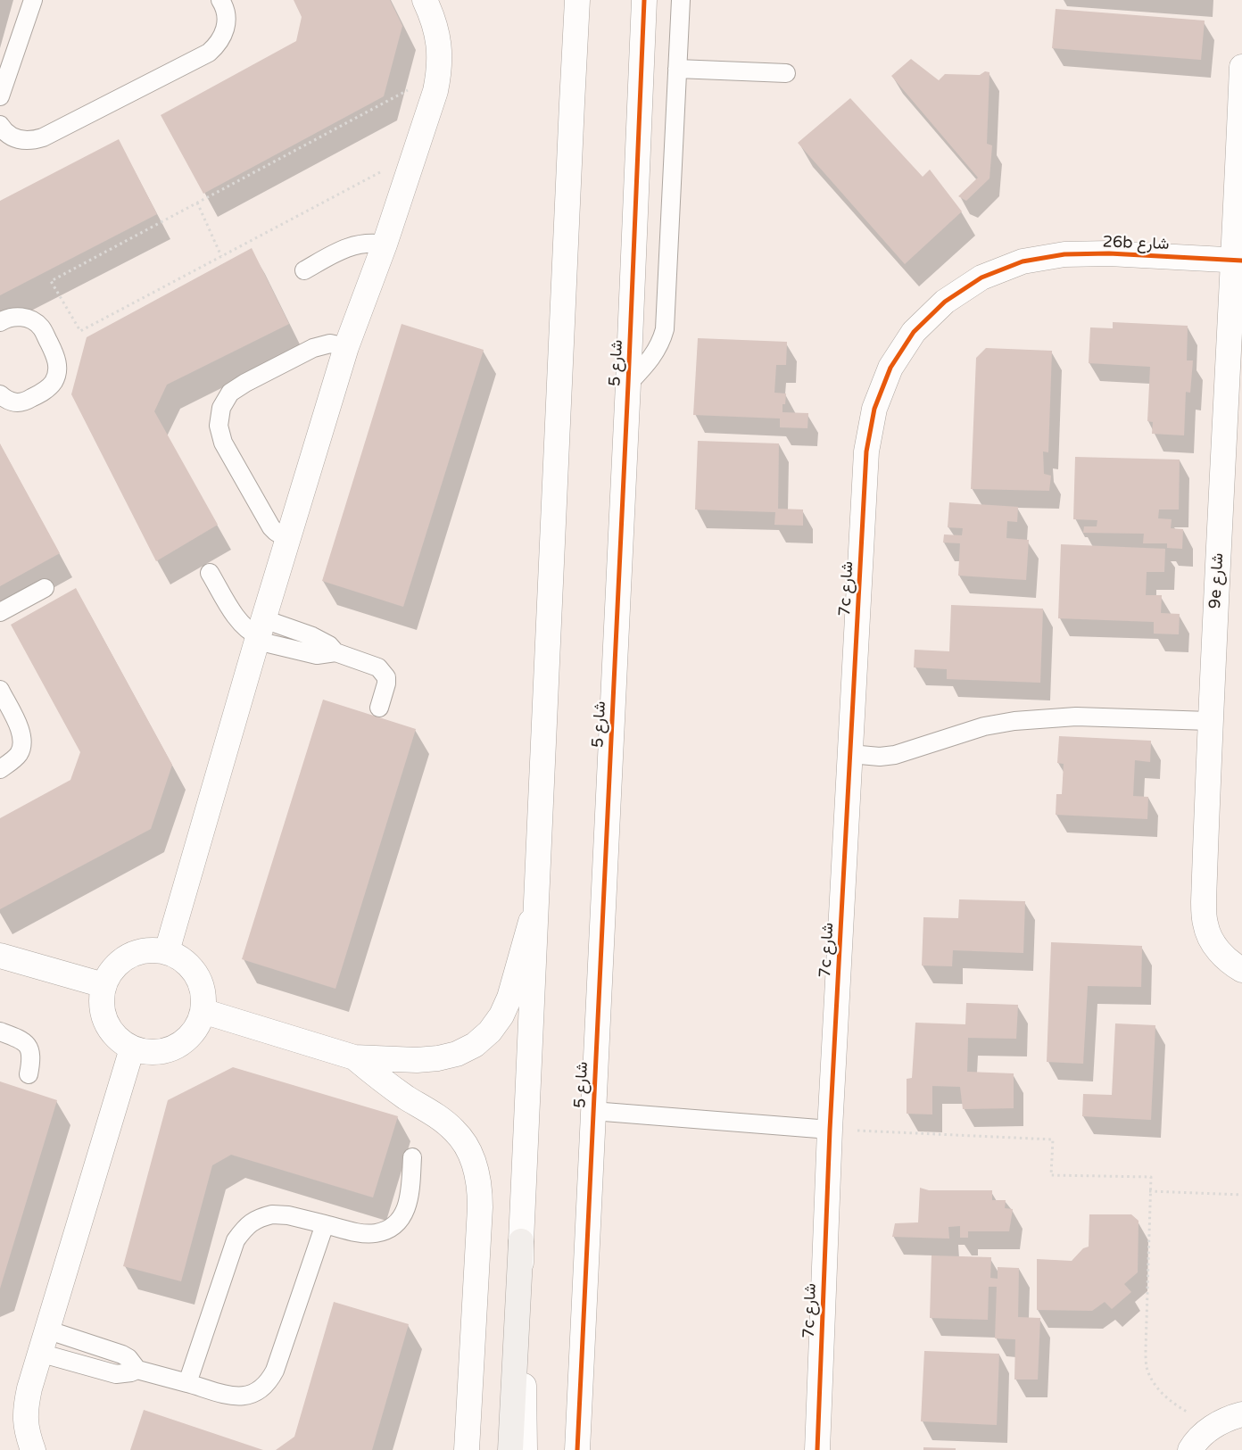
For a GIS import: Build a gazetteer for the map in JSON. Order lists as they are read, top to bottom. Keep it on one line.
{"streets":{"street":["26b شارع","شارع 5","9e شارع","7c شارع"]},"crossings":[["26b شارع","9e شارع"],["26b شارع","7c شارع"]]}
